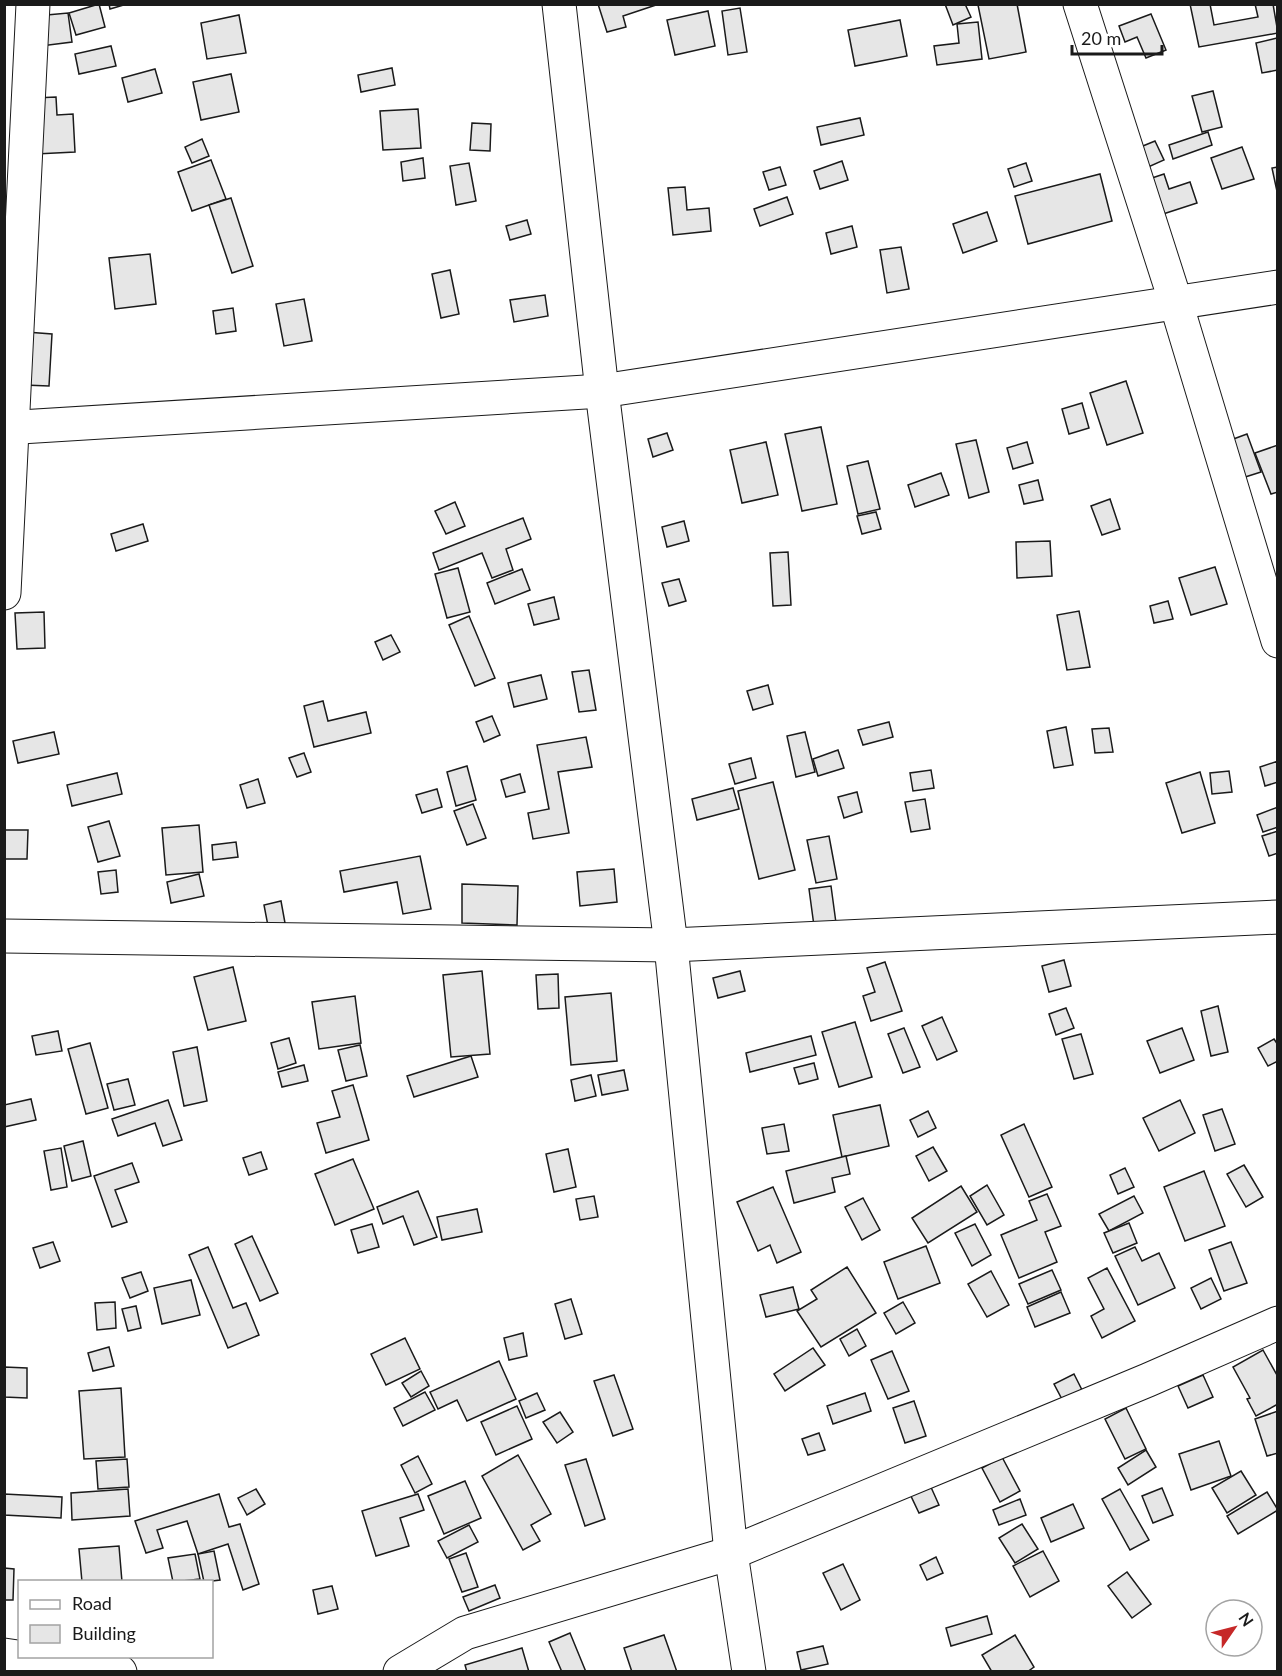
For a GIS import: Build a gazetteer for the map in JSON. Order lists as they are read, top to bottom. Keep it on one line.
{"legend":["Road","Building"],"scale_bar":"20 m","north":"top right"}
